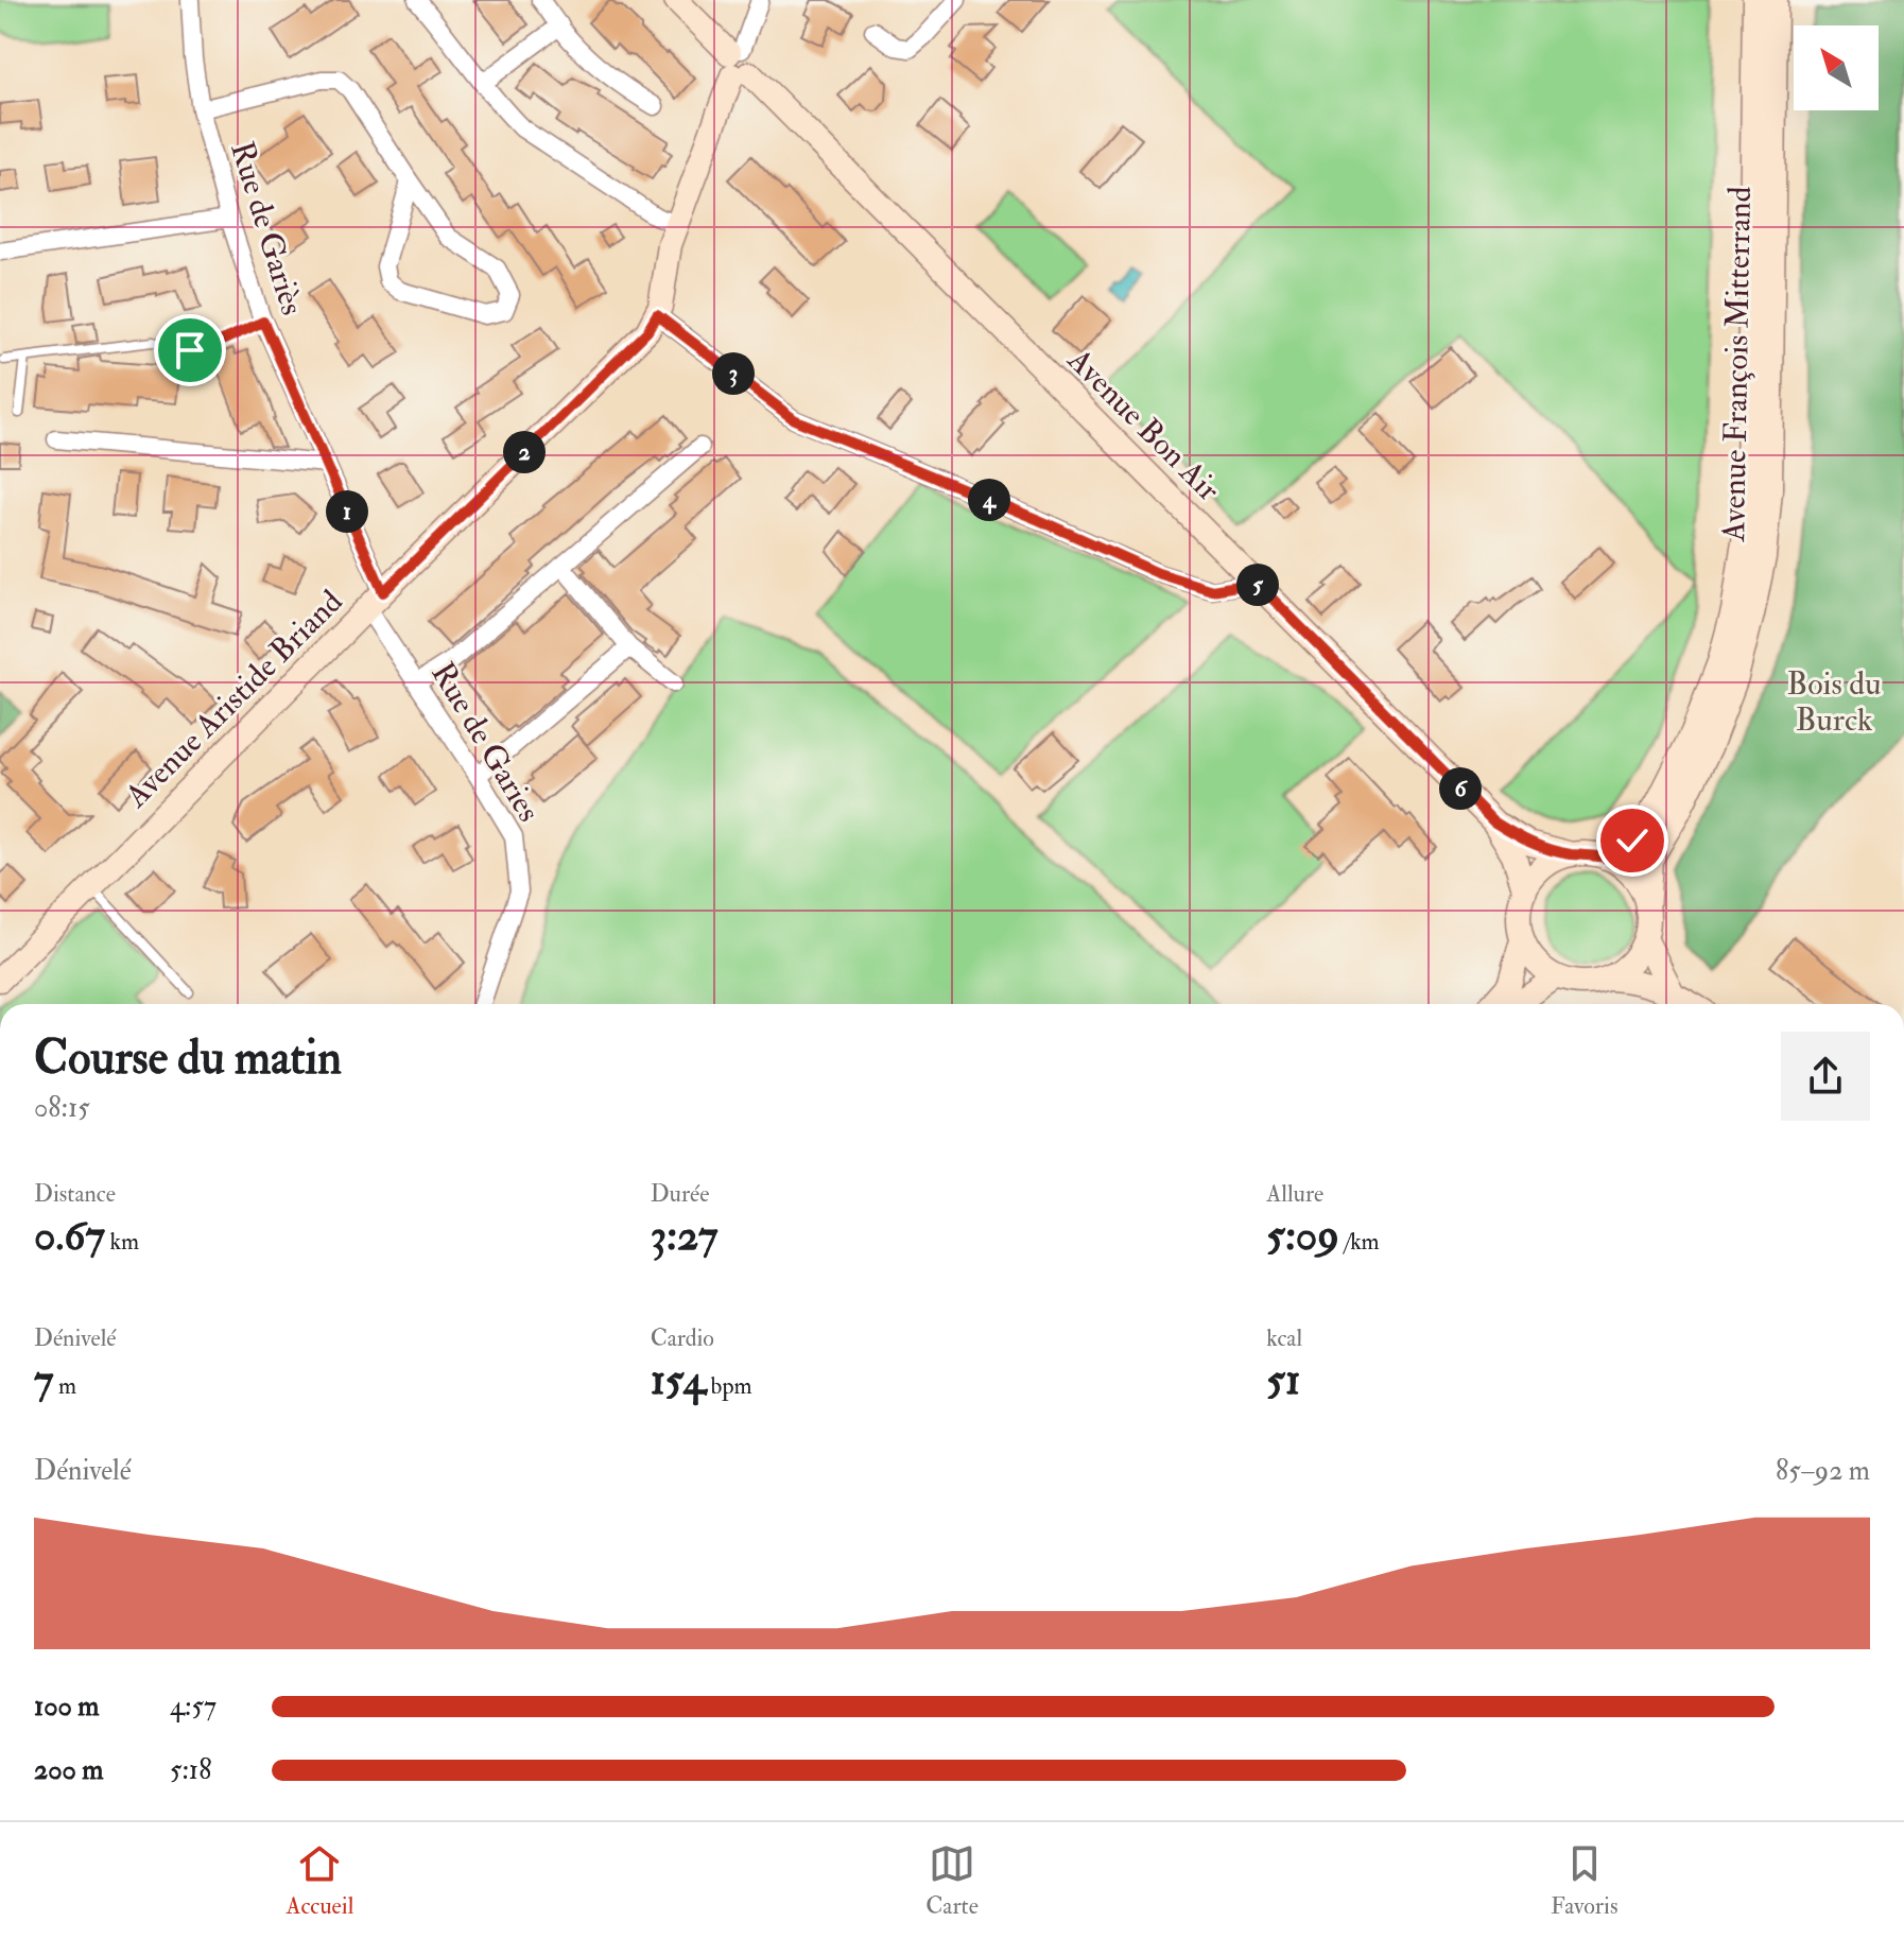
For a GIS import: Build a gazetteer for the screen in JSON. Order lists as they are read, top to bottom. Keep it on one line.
{"streets":{"main road":["Avenue François Mitterrand","Avenue Bon Air","Avenue Aristide Briand"],"street":["Rue de Gariès","Rue de Garies"]},"crossings":[["Rue de Gariès","Avenue Aristide Briand"],["Rue de Gariès","Rue de Garies"],["Avenue François Mitterrand","Avenue Bon Air"],["Avenue Bon Air","Avenue Aristide Briand"],["Avenue Aristide Briand","Rue de Garies"]],"parks":["Bois du Burck"],"north":"top left","page":{"pins":["3","2","4","1","5","6"],"heading":["Course du matin","08:15"],"stats":[["Distance","0.67 km"],["Durée","3:27"],["Allure","5:09 /km"],["Dénivelé","7 m"],["Cardio","154 bpm"],["kcal","51"]],"chart":["Dénivelé","85–92 m"],"list":[{"name":"100 m","note":"4:57"},{"name":"200 m","note":"5:18"}],"tabs":["Accueil","Carte","Favoris"]}}
